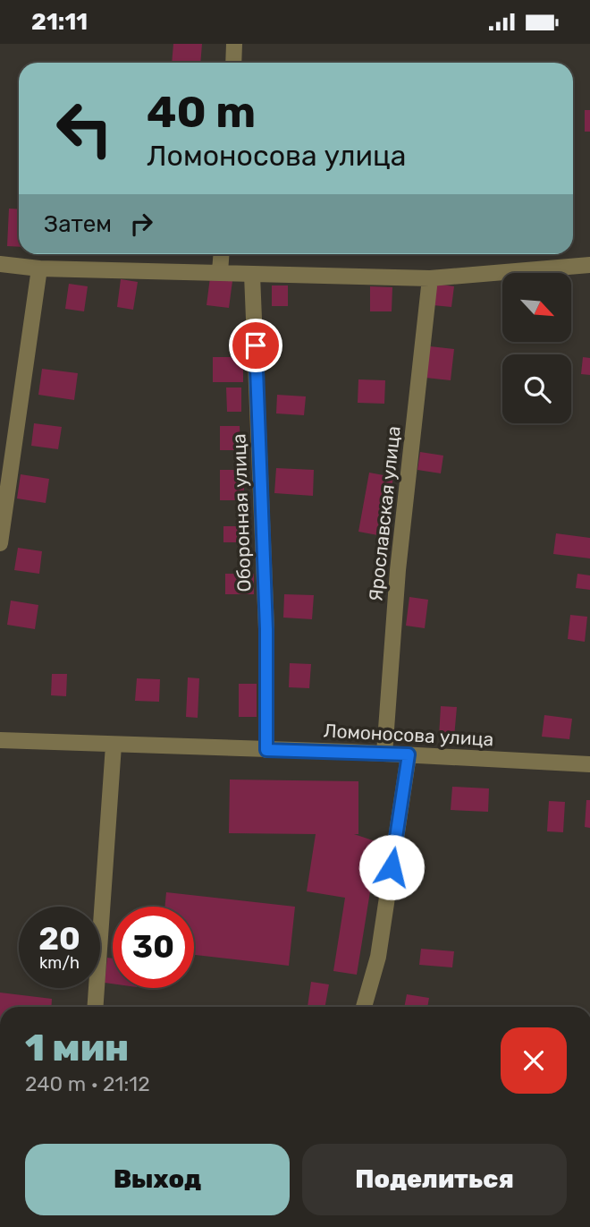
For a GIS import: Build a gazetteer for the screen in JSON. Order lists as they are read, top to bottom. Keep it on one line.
{"streets":{"street":["Оборонная улица","Ярославская улица","Ломоносова улица"]},"crossings":[["Оборонная улица","Ломоносова улица"],["Ярославская улица","Ломоносова улица"]],"north":"bottom right","page":{"status":"21:11","turn":["40 m","Ломоносова улица"],"then":"Затем","speed":"20 km/h","limit":"30","heading":["1 мин","240 m · 21:12"],"buttons":["Выход","Поделиться"]}}
